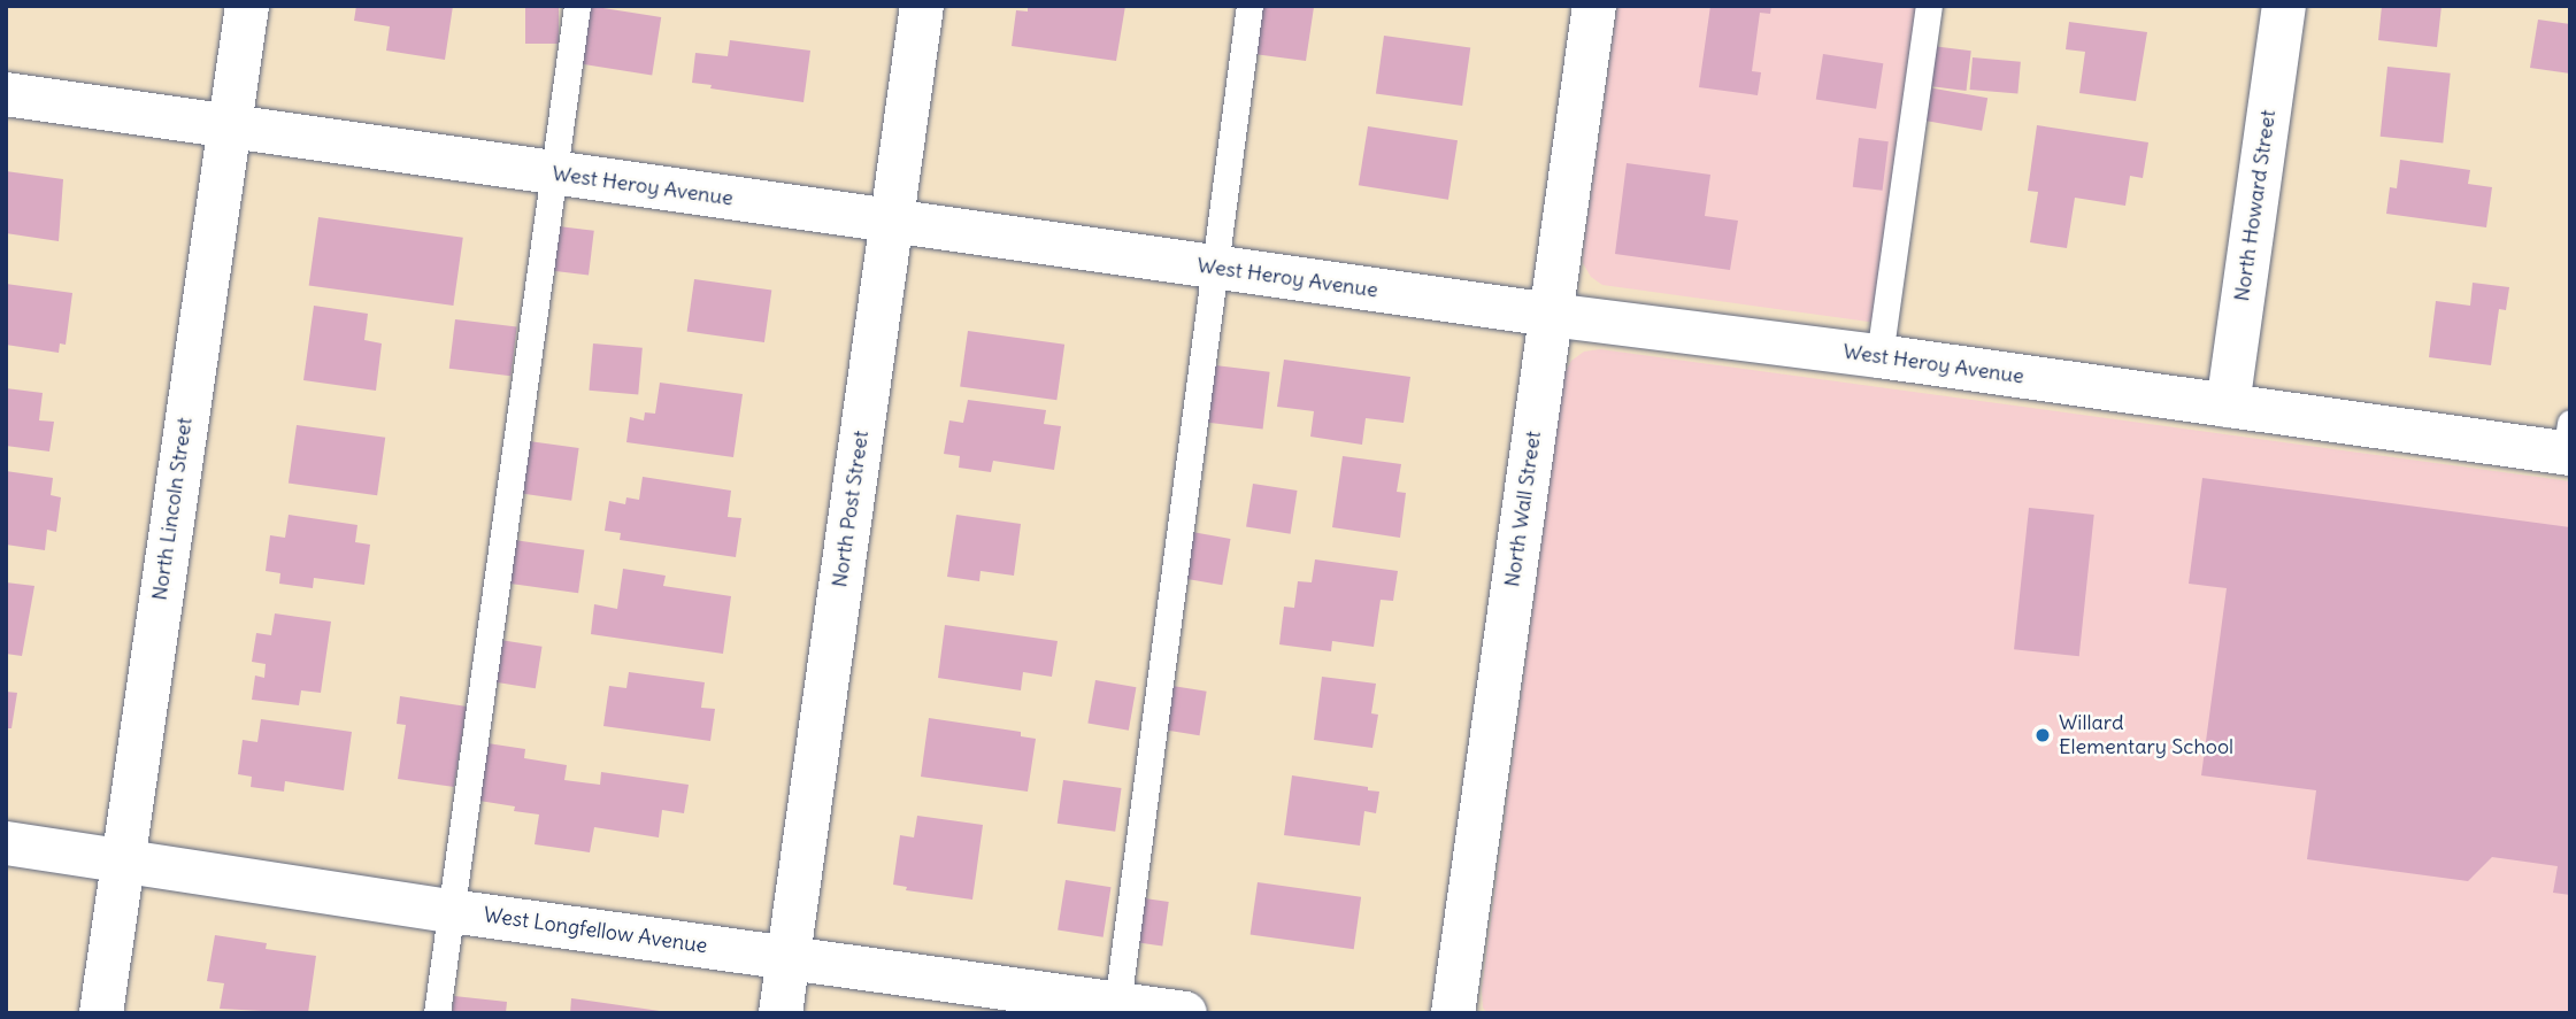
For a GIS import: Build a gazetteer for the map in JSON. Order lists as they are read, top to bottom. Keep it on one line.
{"streets":{"street":["West Heroy Avenue","North Howard Street","North Lincoln Street","North Post Street","North Wall Street","West Longfellow Avenue"]},"crossings":[["West Heroy Avenue","North Howard Street"],["West Heroy Avenue","North Lincoln Street"],["West Heroy Avenue","North Post Street"],["West Heroy Avenue","North Wall Street"],["North Lincoln Street","West Longfellow Avenue"],["North Post Street","West Longfellow Avenue"]],"places":["Willard Elementary School"]}
